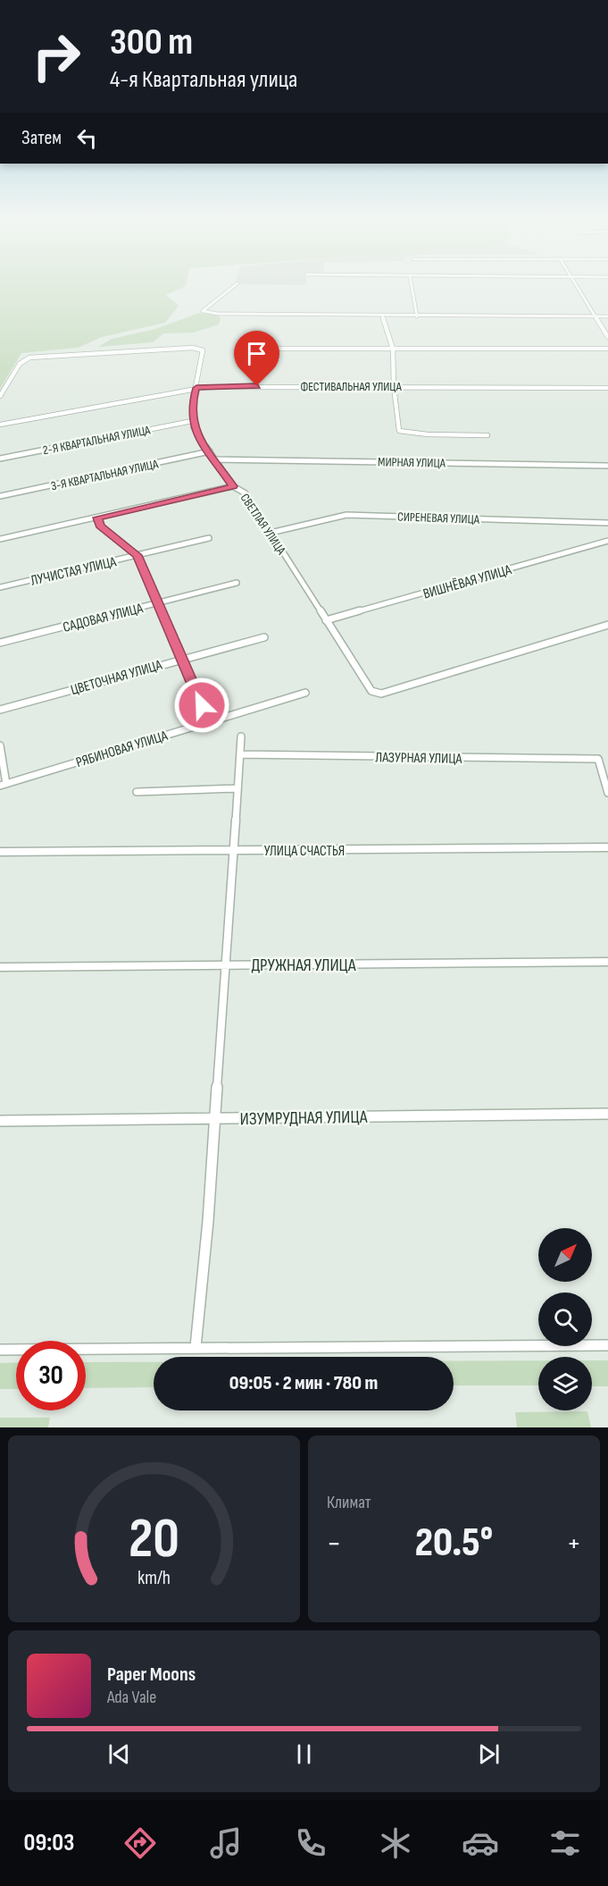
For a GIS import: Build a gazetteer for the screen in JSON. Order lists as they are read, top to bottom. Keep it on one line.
{"streets":{"street":["ФЕСТИВАЛЬНАЯ УЛИЦА","2-Я КВАРТАЛЬНАЯ УЛИЦА","МИРНАЯ УЛИЦА","3-Я КВАРТАЛЬНАЯ УЛИЦА","СИРЕНЕВАЯ УЛИЦА","СВЕТЛАЯ УЛИЦА","ЛУЧИСТАЯ УЛИЦА","ВИШНЁВАЯ УЛИЦА","САДОВАЯ УЛИЦА","ЦВЕТОЧНАЯ УЛИЦА","РЯБИНОВАЯ УЛИЦА","ЛАЗУРНАЯ УЛИЦА","УЛИЦА СЧАСТЬЯ","ДРУЖНАЯ УЛИЦА","ИЗУМРУДНАЯ УЛИЦА"]},"crossings":[["2-Я КВАРТАЛЬНАЯ УЛИЦА","СВЕТЛАЯ УЛИЦА"],["МИРНАЯ УЛИЦА","СВЕТЛАЯ УЛИЦА"],["3-Я КВАРТАЛЬНАЯ УЛИЦА","СВЕТЛАЯ УЛИЦА"],["СИРЕНЕВАЯ УЛИЦА","СВЕТЛАЯ УЛИЦА"],["СВЕТЛАЯ УЛИЦА","ВИШНЁВАЯ УЛИЦА"]],"north":"top right","page":{"turn":["300 m","4-я Квартальная улица"],"then":"Затем","limit":"30","trip":"09:05 · 2 мин · 780 m","tile":"Климат","heat":["−","20.5°","+"],"song":["Paper Moons","Ada Vale"],"tabs":"09:03","gauge":["20","km/h"]}}
